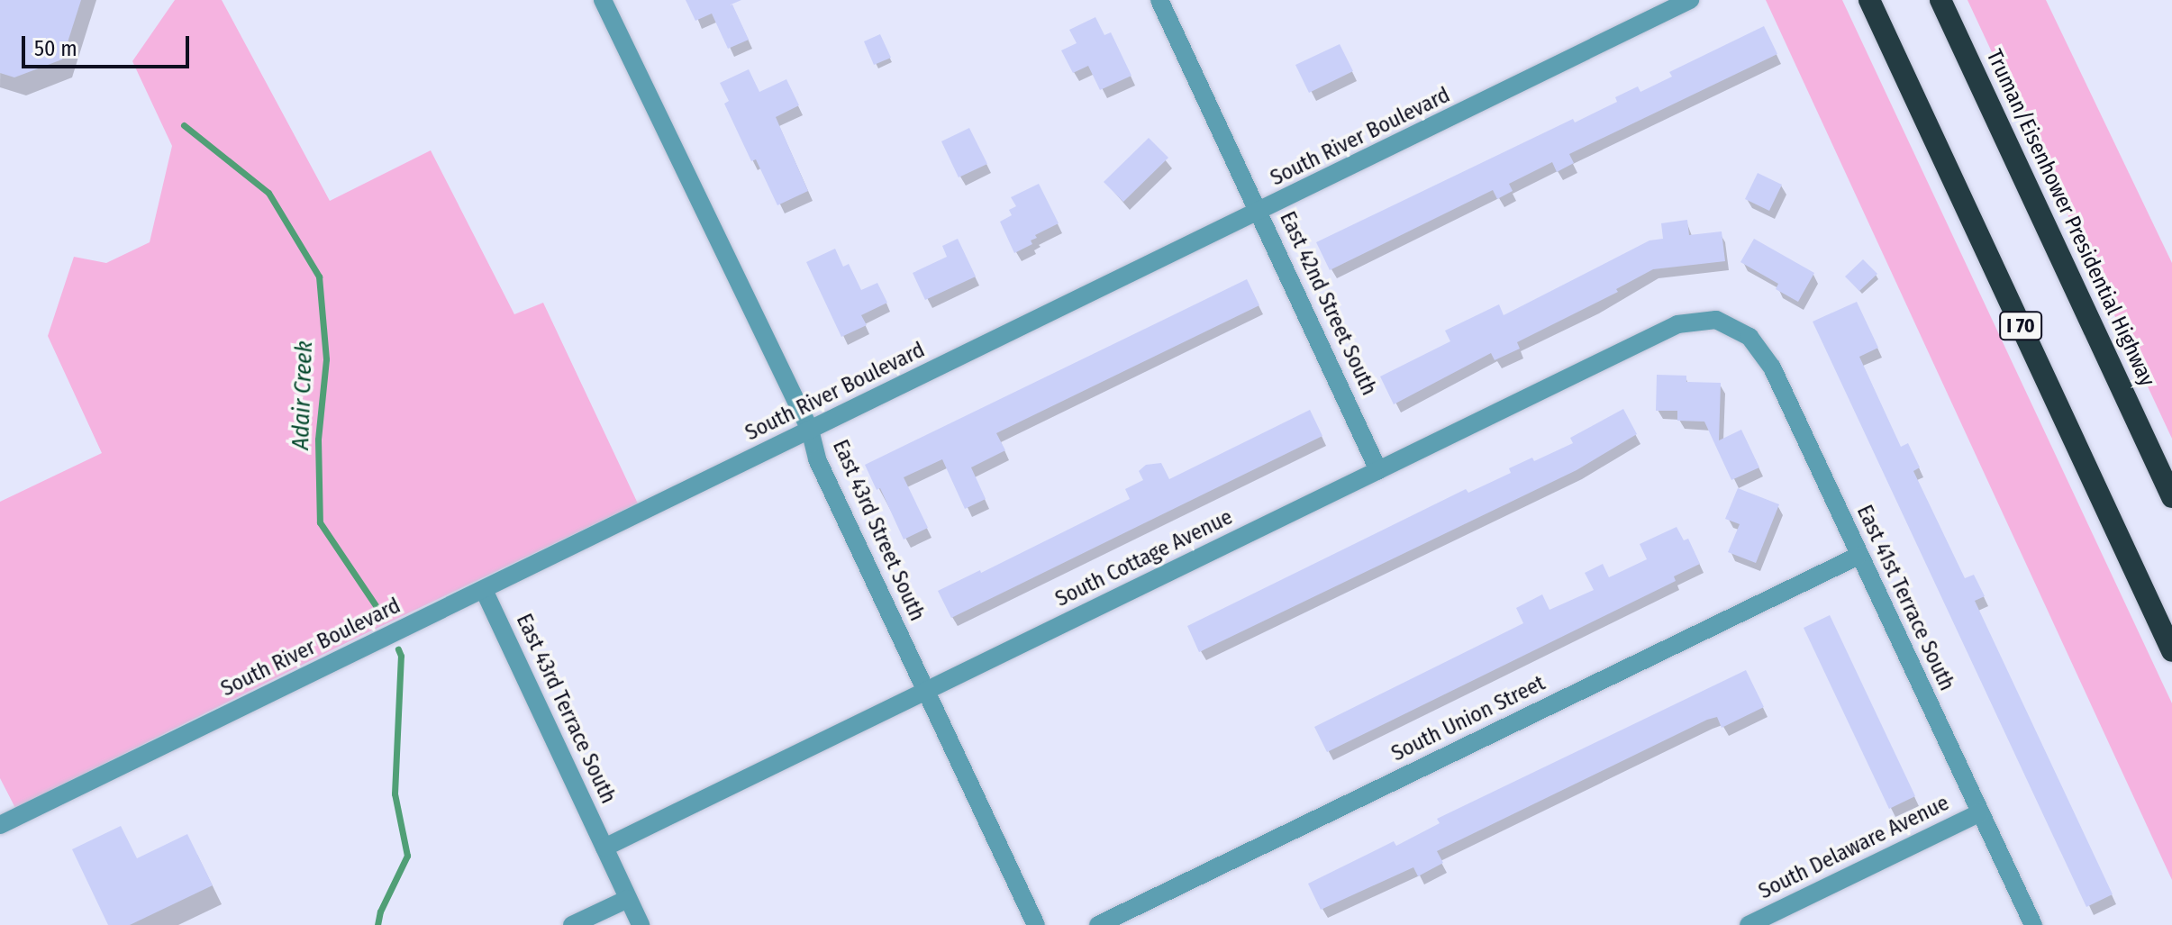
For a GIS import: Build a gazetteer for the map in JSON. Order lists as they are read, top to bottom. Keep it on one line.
{"streets":{"highway":["Truman/Eisenhower Presidential Highway","I 70"],"street":["South River Boulevard","East 42nd Street South","East 43rd Street South","South Cottage Avenue","East 41st Terrace South","East 43rd Terrace South","South Union Street","South Delaware Avenue"]},"crossings":[["South River Boulevard","East 42nd Street South"],["South River Boulevard","East 43rd Street South"],["South River Boulevard","East 43rd Terrace South"],["East 42nd Street South","South Cottage Avenue"],["East 43rd Street South","South Cottage Avenue"],["South Cottage Avenue","East 41st Terrace South"],["South Cottage Avenue","East 43rd Terrace South"],["East 41st Terrace South","South Union Street"],["East 41st Terrace South","South Delaware Avenue"]],"water":["Adair Creek"],"scale_bar":"50 m"}
